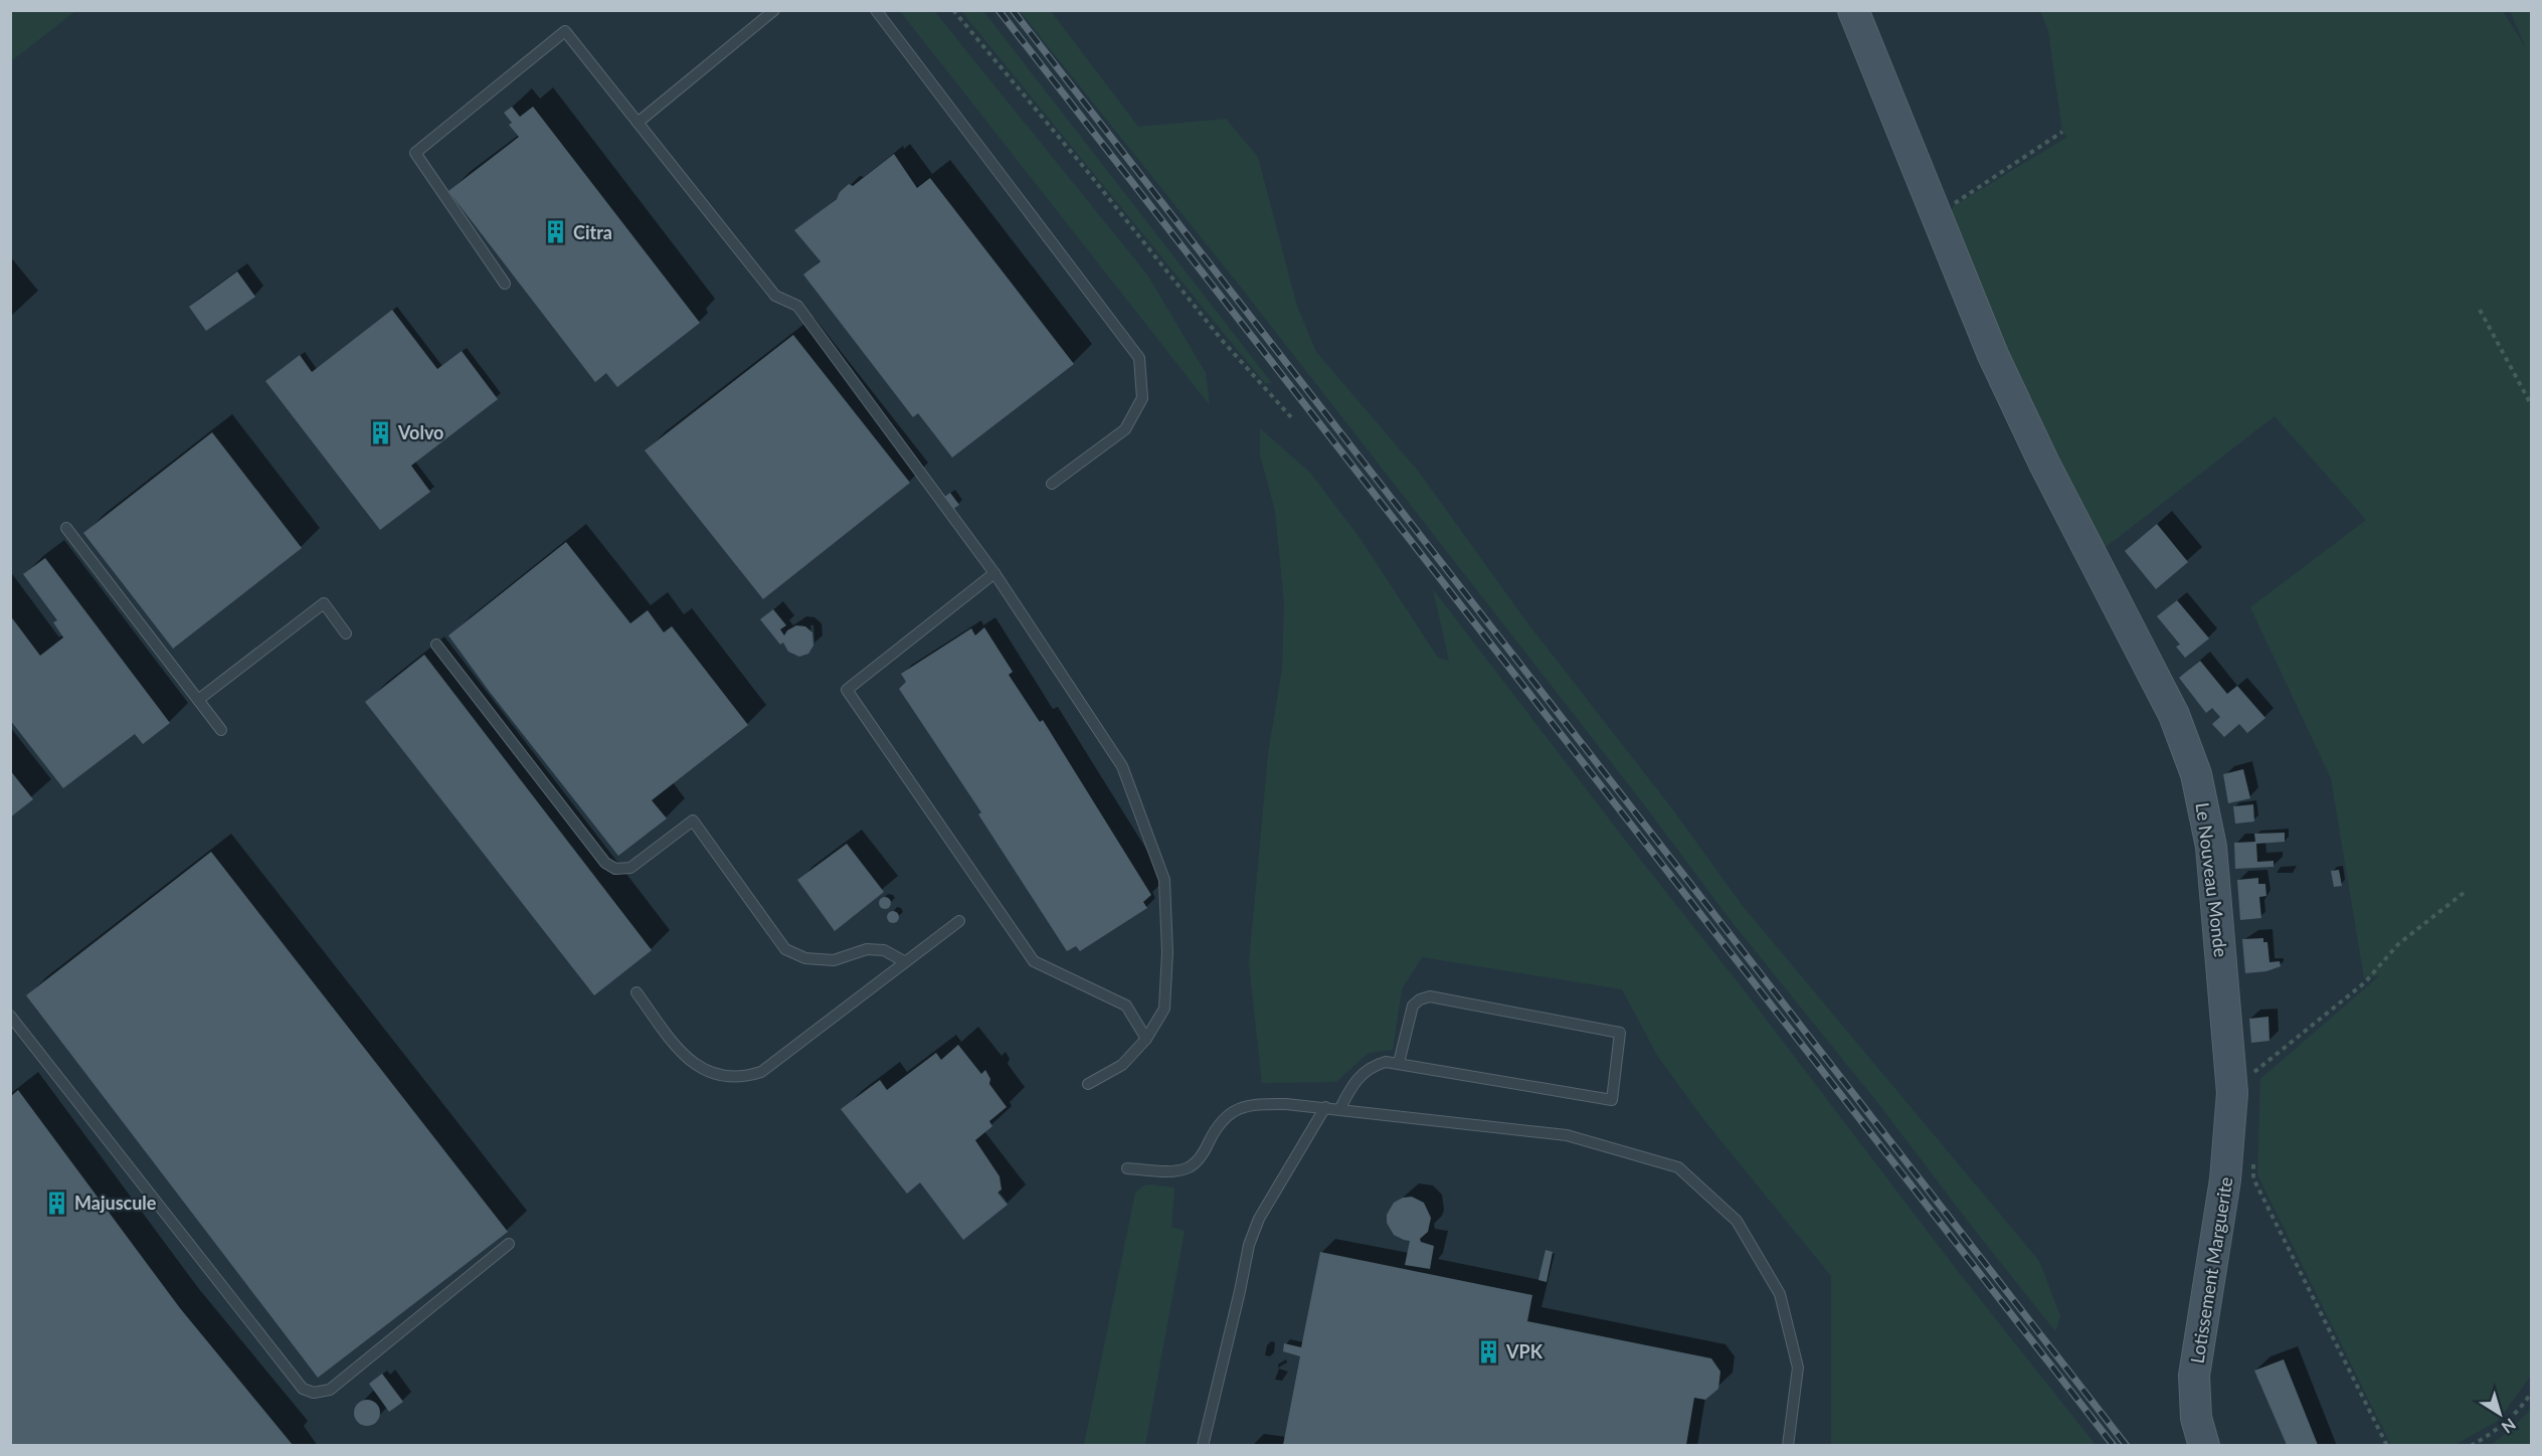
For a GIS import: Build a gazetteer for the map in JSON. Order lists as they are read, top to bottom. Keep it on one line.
{"streets":{"street":["Le Nouveau Monde","Lotissement Marguerite"]},"crossings":[["Le Nouveau Monde","Lotissement Marguerite"]],"places":{"building":["Citra","Volvo","Majuscule","VPK"]},"north":"bottom right"}
